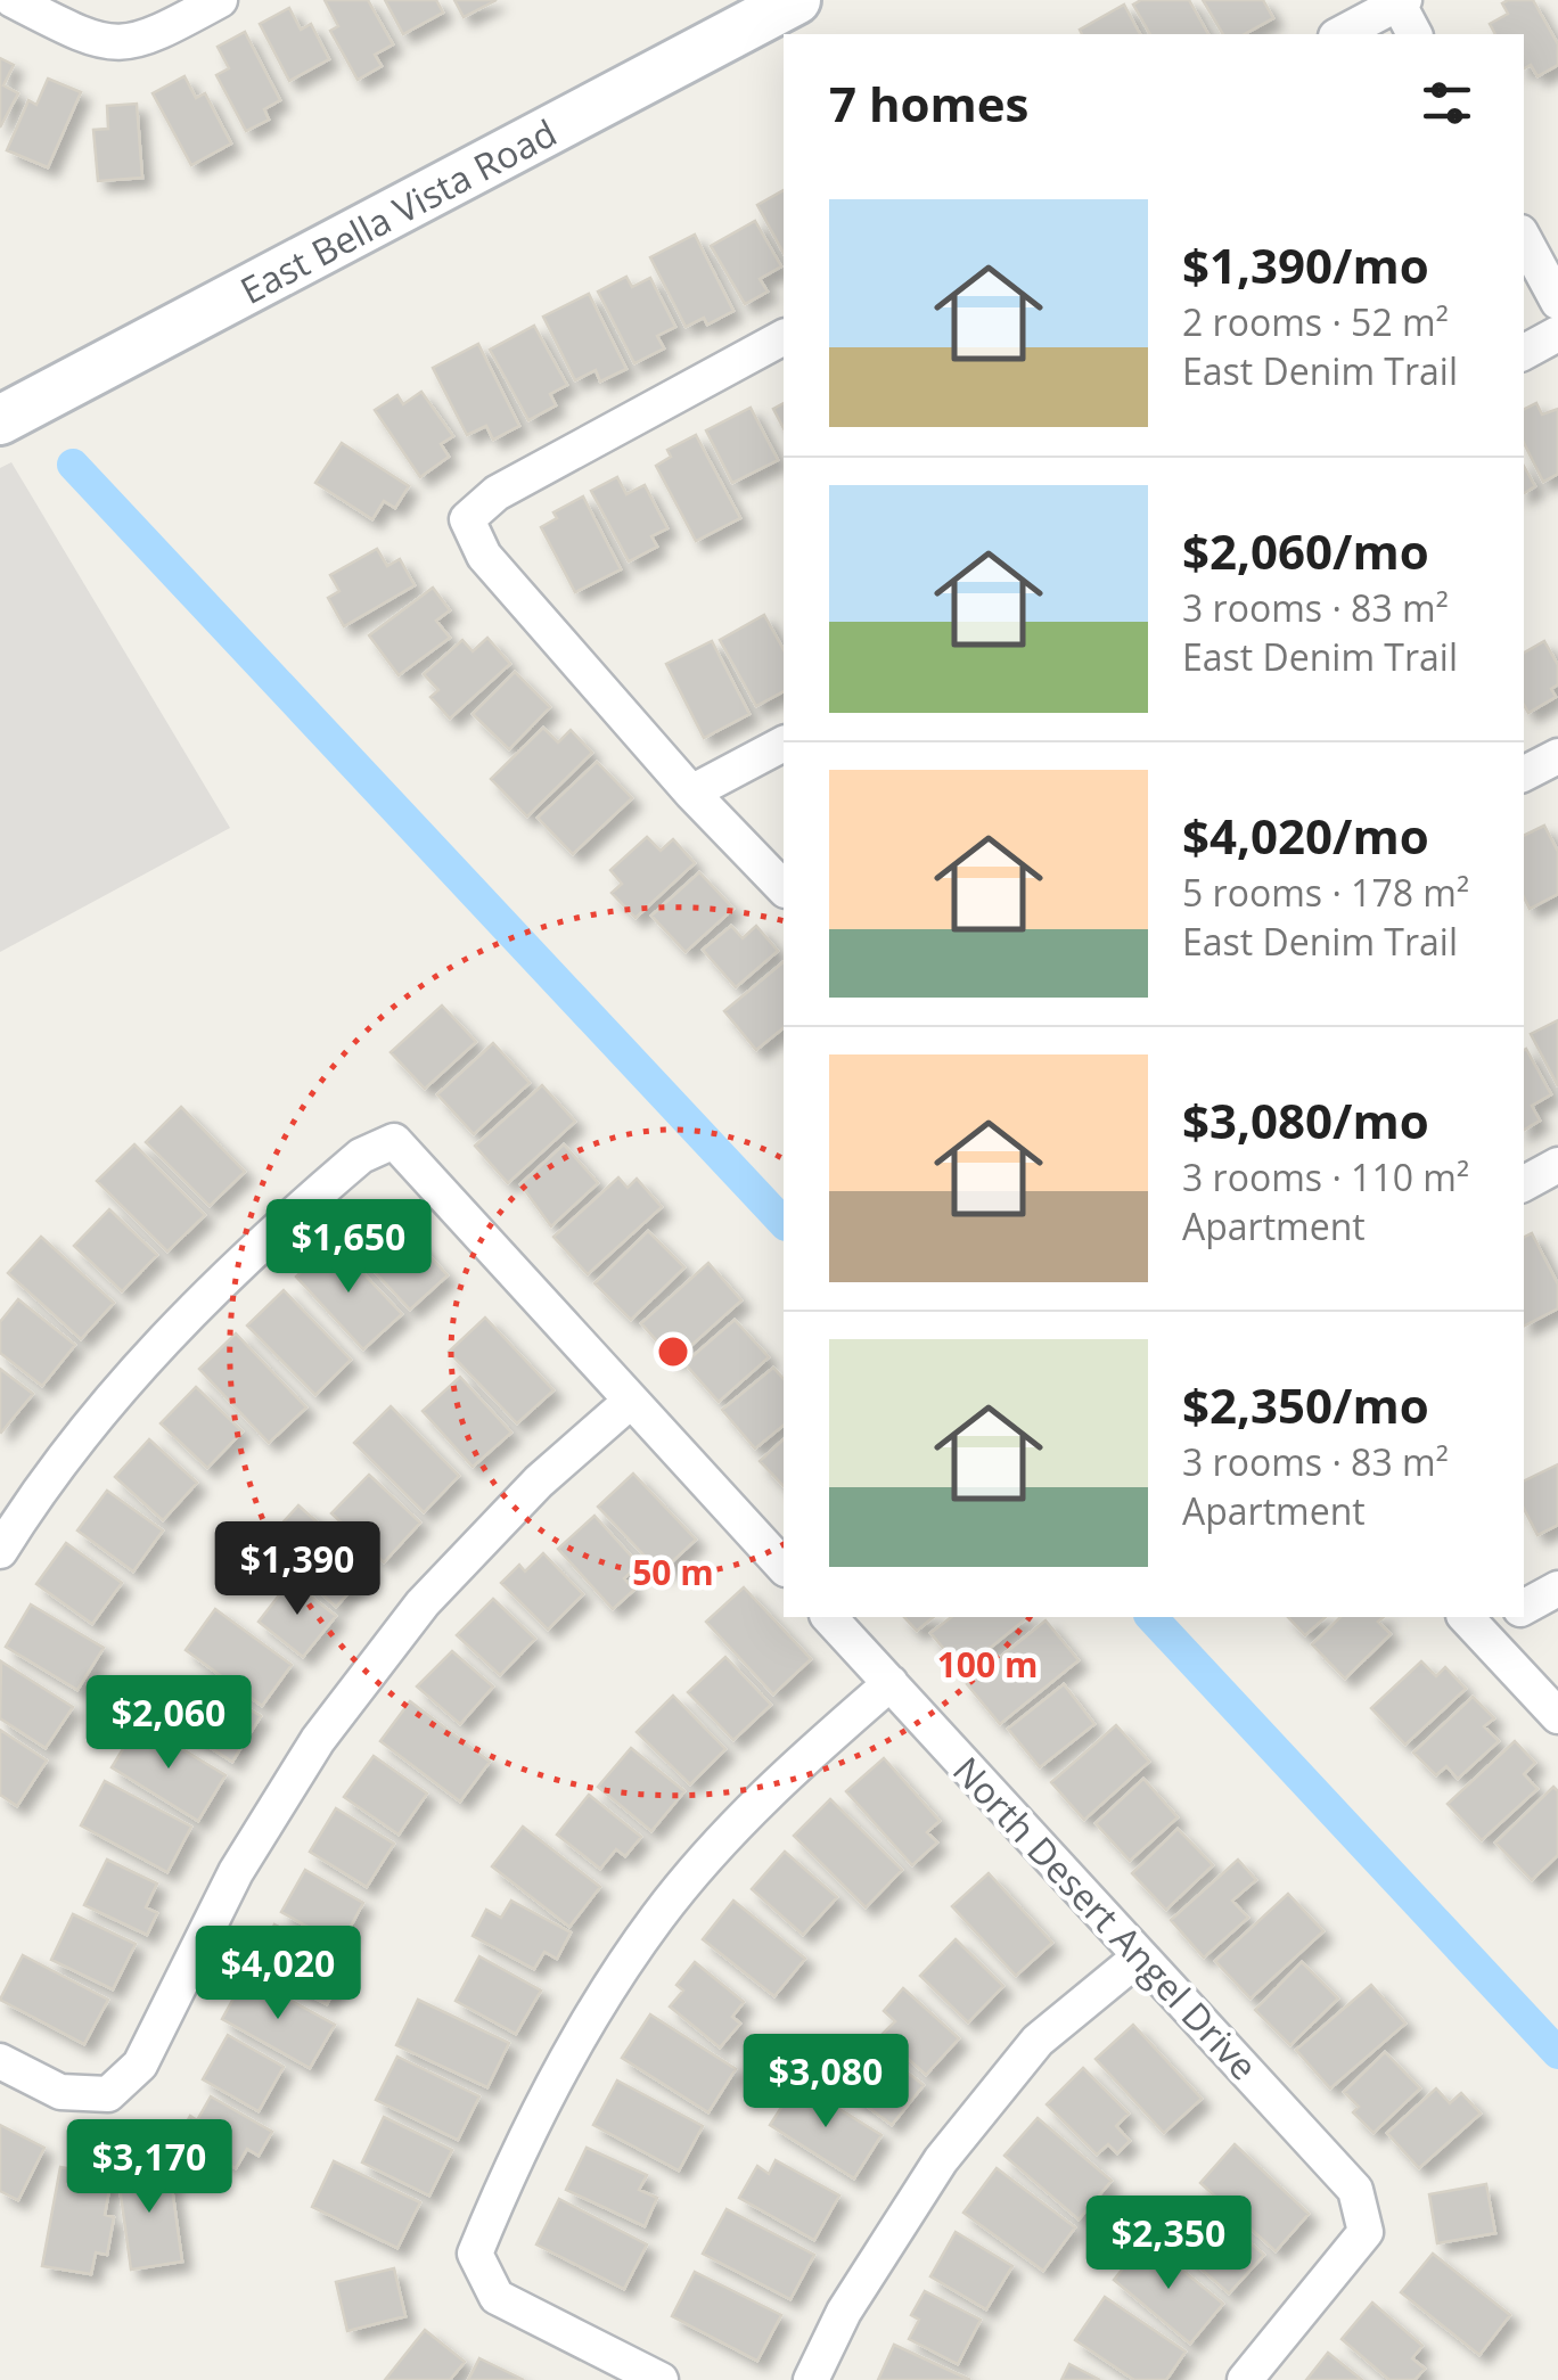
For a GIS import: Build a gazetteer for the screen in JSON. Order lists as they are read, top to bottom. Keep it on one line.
{"streets":{"street":["East Bella Vista Road","North Desert Angel Drive"]},"page":{"heading":"7 homes","list":[{"name":"$1,390/mo","note":"2 rooms · 52 m² · East Denim Trail"},{"name":"$2,060/mo","note":"3 rooms · 83 m² · East Denim Trail"},{"name":"$4,020/mo","note":"5 rooms · 178 m² · East Denim Trail"},{"name":"$3,080/mo","note":"3 rooms · 110 m² · Apartment"},{"name":"$2,350/mo","note":"3 rooms · 83 m² · Apartment"}],"price":["$1,650","$1,390","$2,060","$4,020","$3,080","$3,170","$2,350"]},"rings":["50 m","100 m"]}
